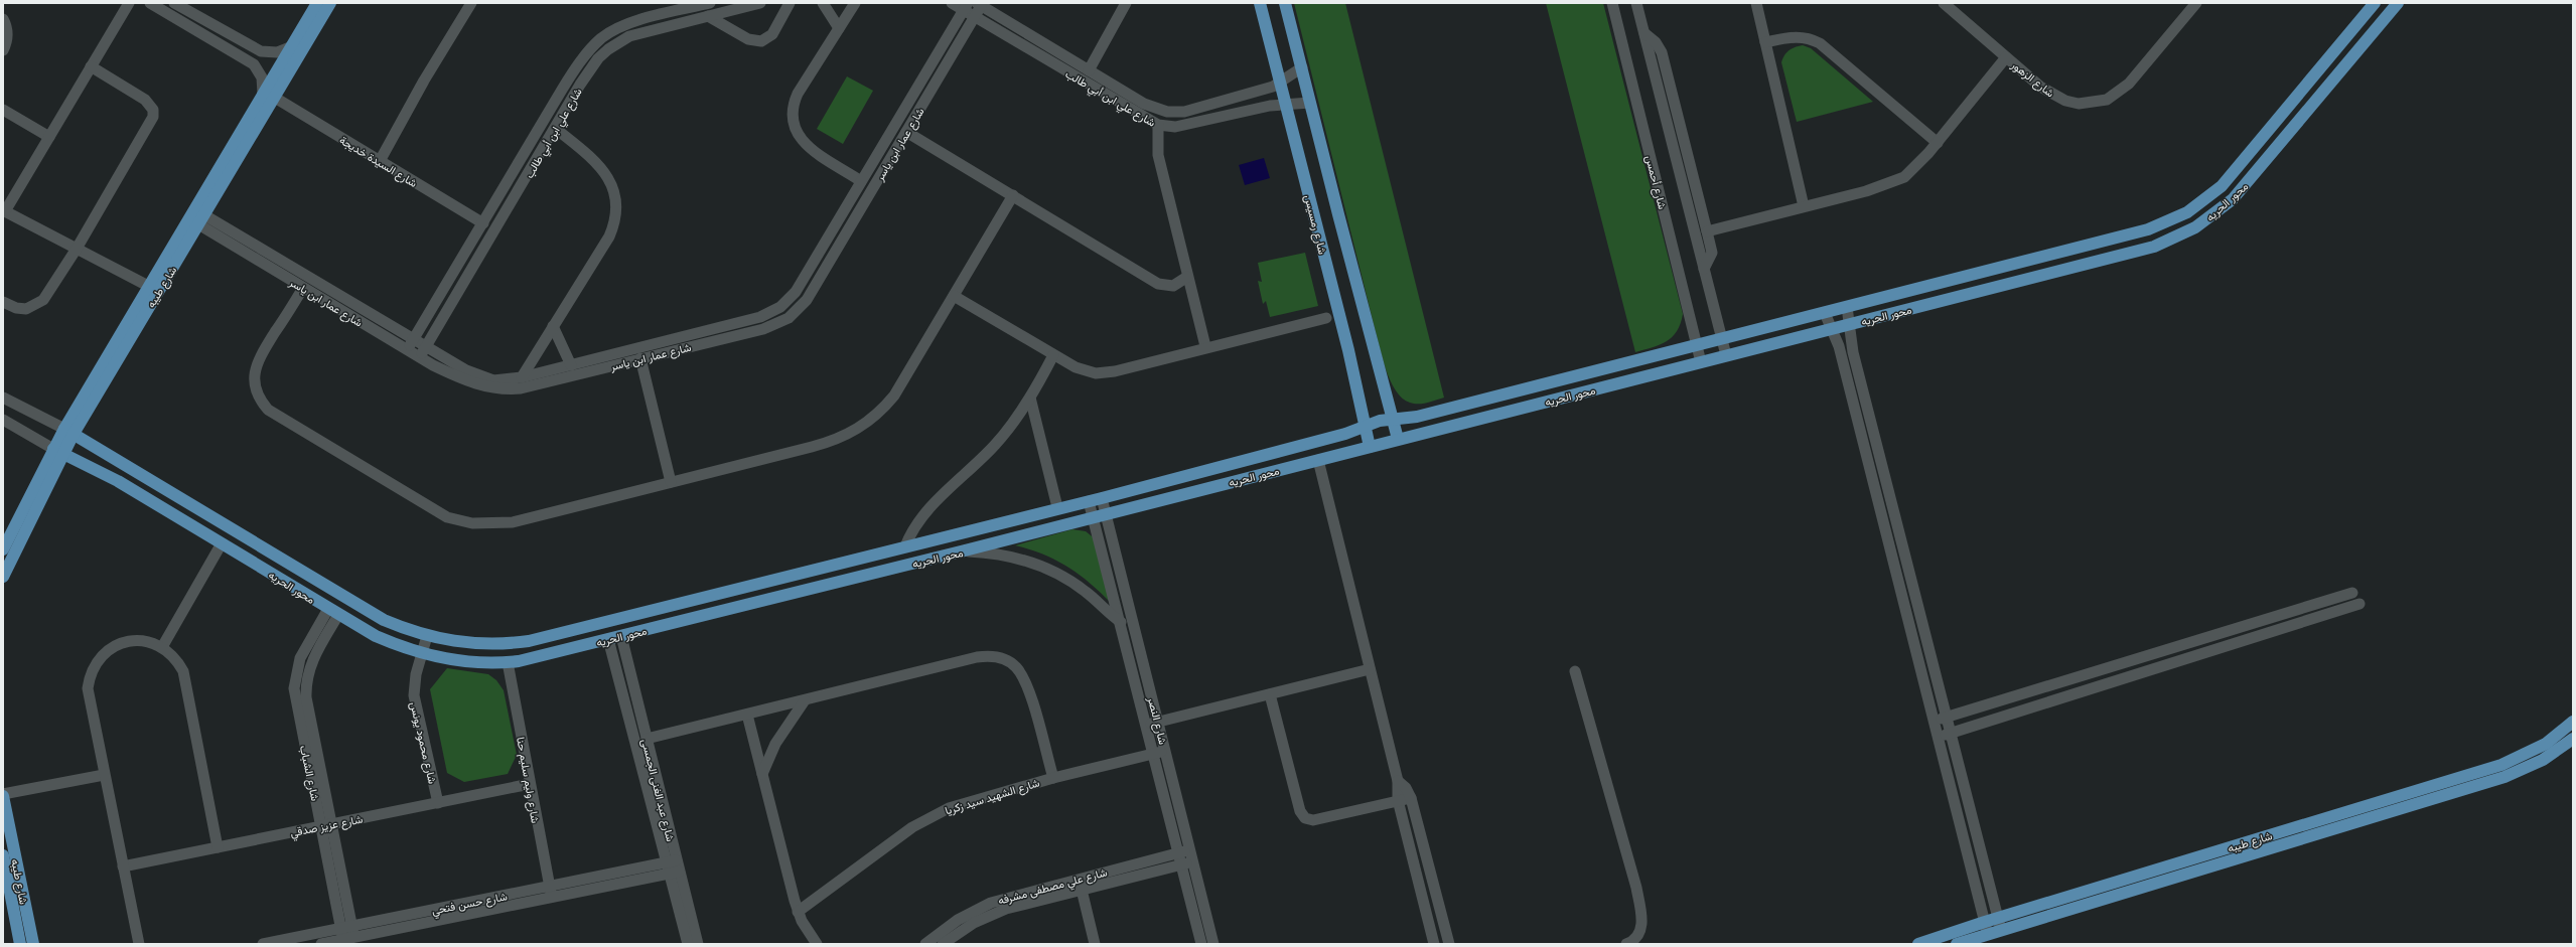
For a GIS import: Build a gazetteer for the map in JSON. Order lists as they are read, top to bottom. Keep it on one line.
{"streets":{"main road":["محور الحريه","شارع رمسيس","شارع طيبه"],"street":["شارع الزهور","شارع علي ابن أبي طالب","شارع عمار ابن ياسر","شارع السيدة خديجة","شارع أحمس","شارع النصر","شارع محمود يونس","شارع الشباب","شارع وليم سليم حنا","شارع عبد الغنى الجمسى","شارع الشهيد سيد زكريا","شارع عزيز صدقي","شارع علي مصطفى مشرفه","شارع حسن فتحي"]},"crossings":[["شارع علي ابن أبي طالب","شارع عمار ابن ياسر"],["شارع علي ابن أبي طالب","شارع السيدة خديجة"],["شارع علي ابن أبي طالب","شارع رمسيس"],["شارع عمار ابن ياسر","شارع طيبه"],["شارع السيدة خديجة","شارع طيبه"],["شارع أحمس","محور الحريه"],["محور الحريه","شارع رمسيس"],["محور الحريه","شارع طيبه"],["محور الحريه","شارع النصر"],["محور الحريه","شارع محمود يونس"],["محور الحريه","شارع الشباب"],["محور الحريه","شارع وليم سليم حنا"],["محور الحريه","شارع عبد الغنى الجمسى"],["شارع النصر","شارع الشهيد سيد زكريا"],["شارع النصر","شارع علي مصطفى مشرفه"],["شارع محمود يونس","شارع عزيز صدقي"],["شارع الشباب","شارع عزيز صدقي"],["شارع الشباب","شارع حسن فتحي"],["شارع وليم سليم حنا","شارع عزيز صدقي"],["شارع وليم سليم حنا","شارع حسن فتحي"],["شارع عبد الغنى الجمسى","شارع حسن فتحي"]]}
